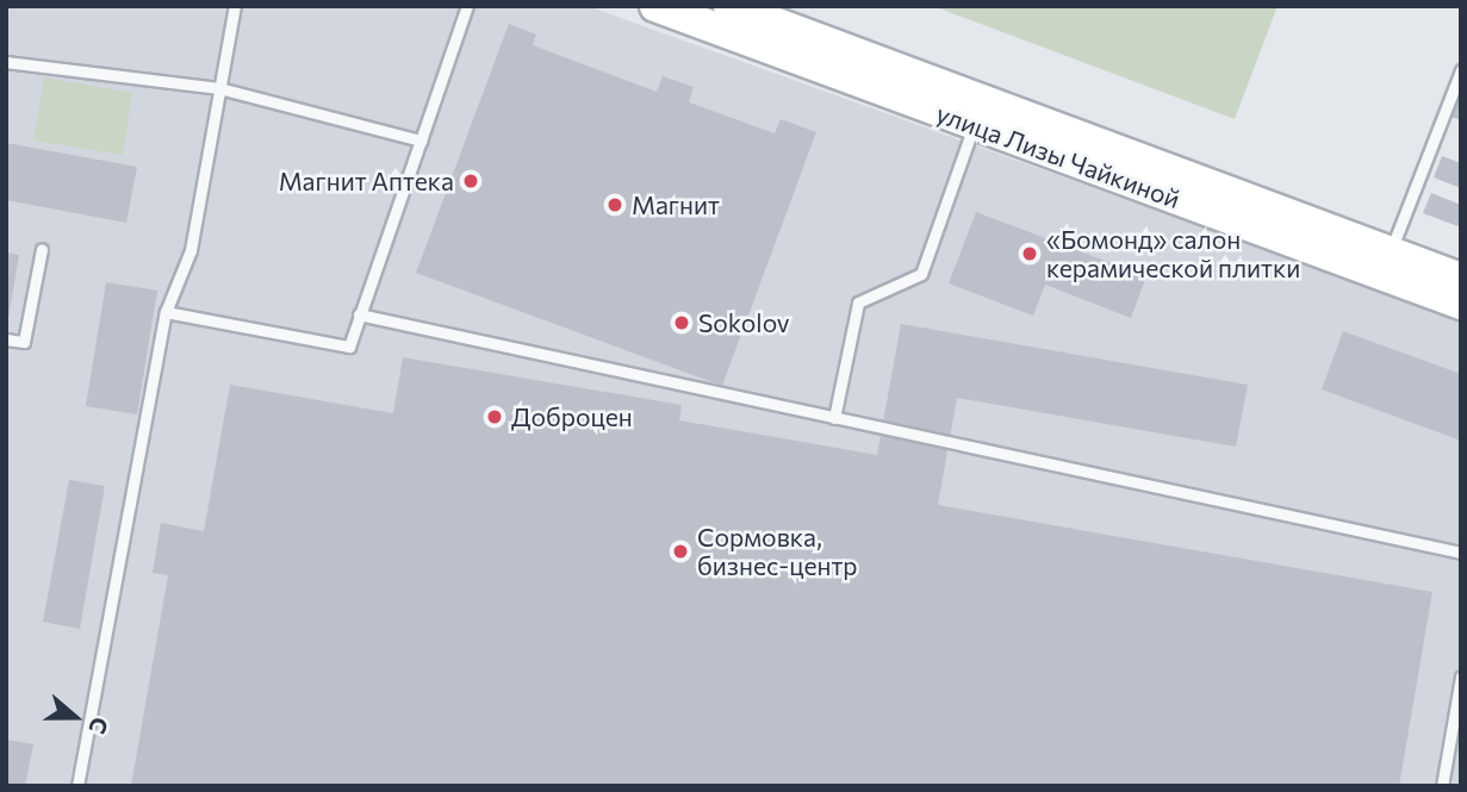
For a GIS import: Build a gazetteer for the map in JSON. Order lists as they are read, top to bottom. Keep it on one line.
{"streets":{"main road":["улица Лизы Чайкиной"]},"places":["Магнит Аптека","Магнит","«Бомонд» салон керамической плитки","Sokolov","Доброцен","Сормовка, бизнес-центр"],"north":"right"}
